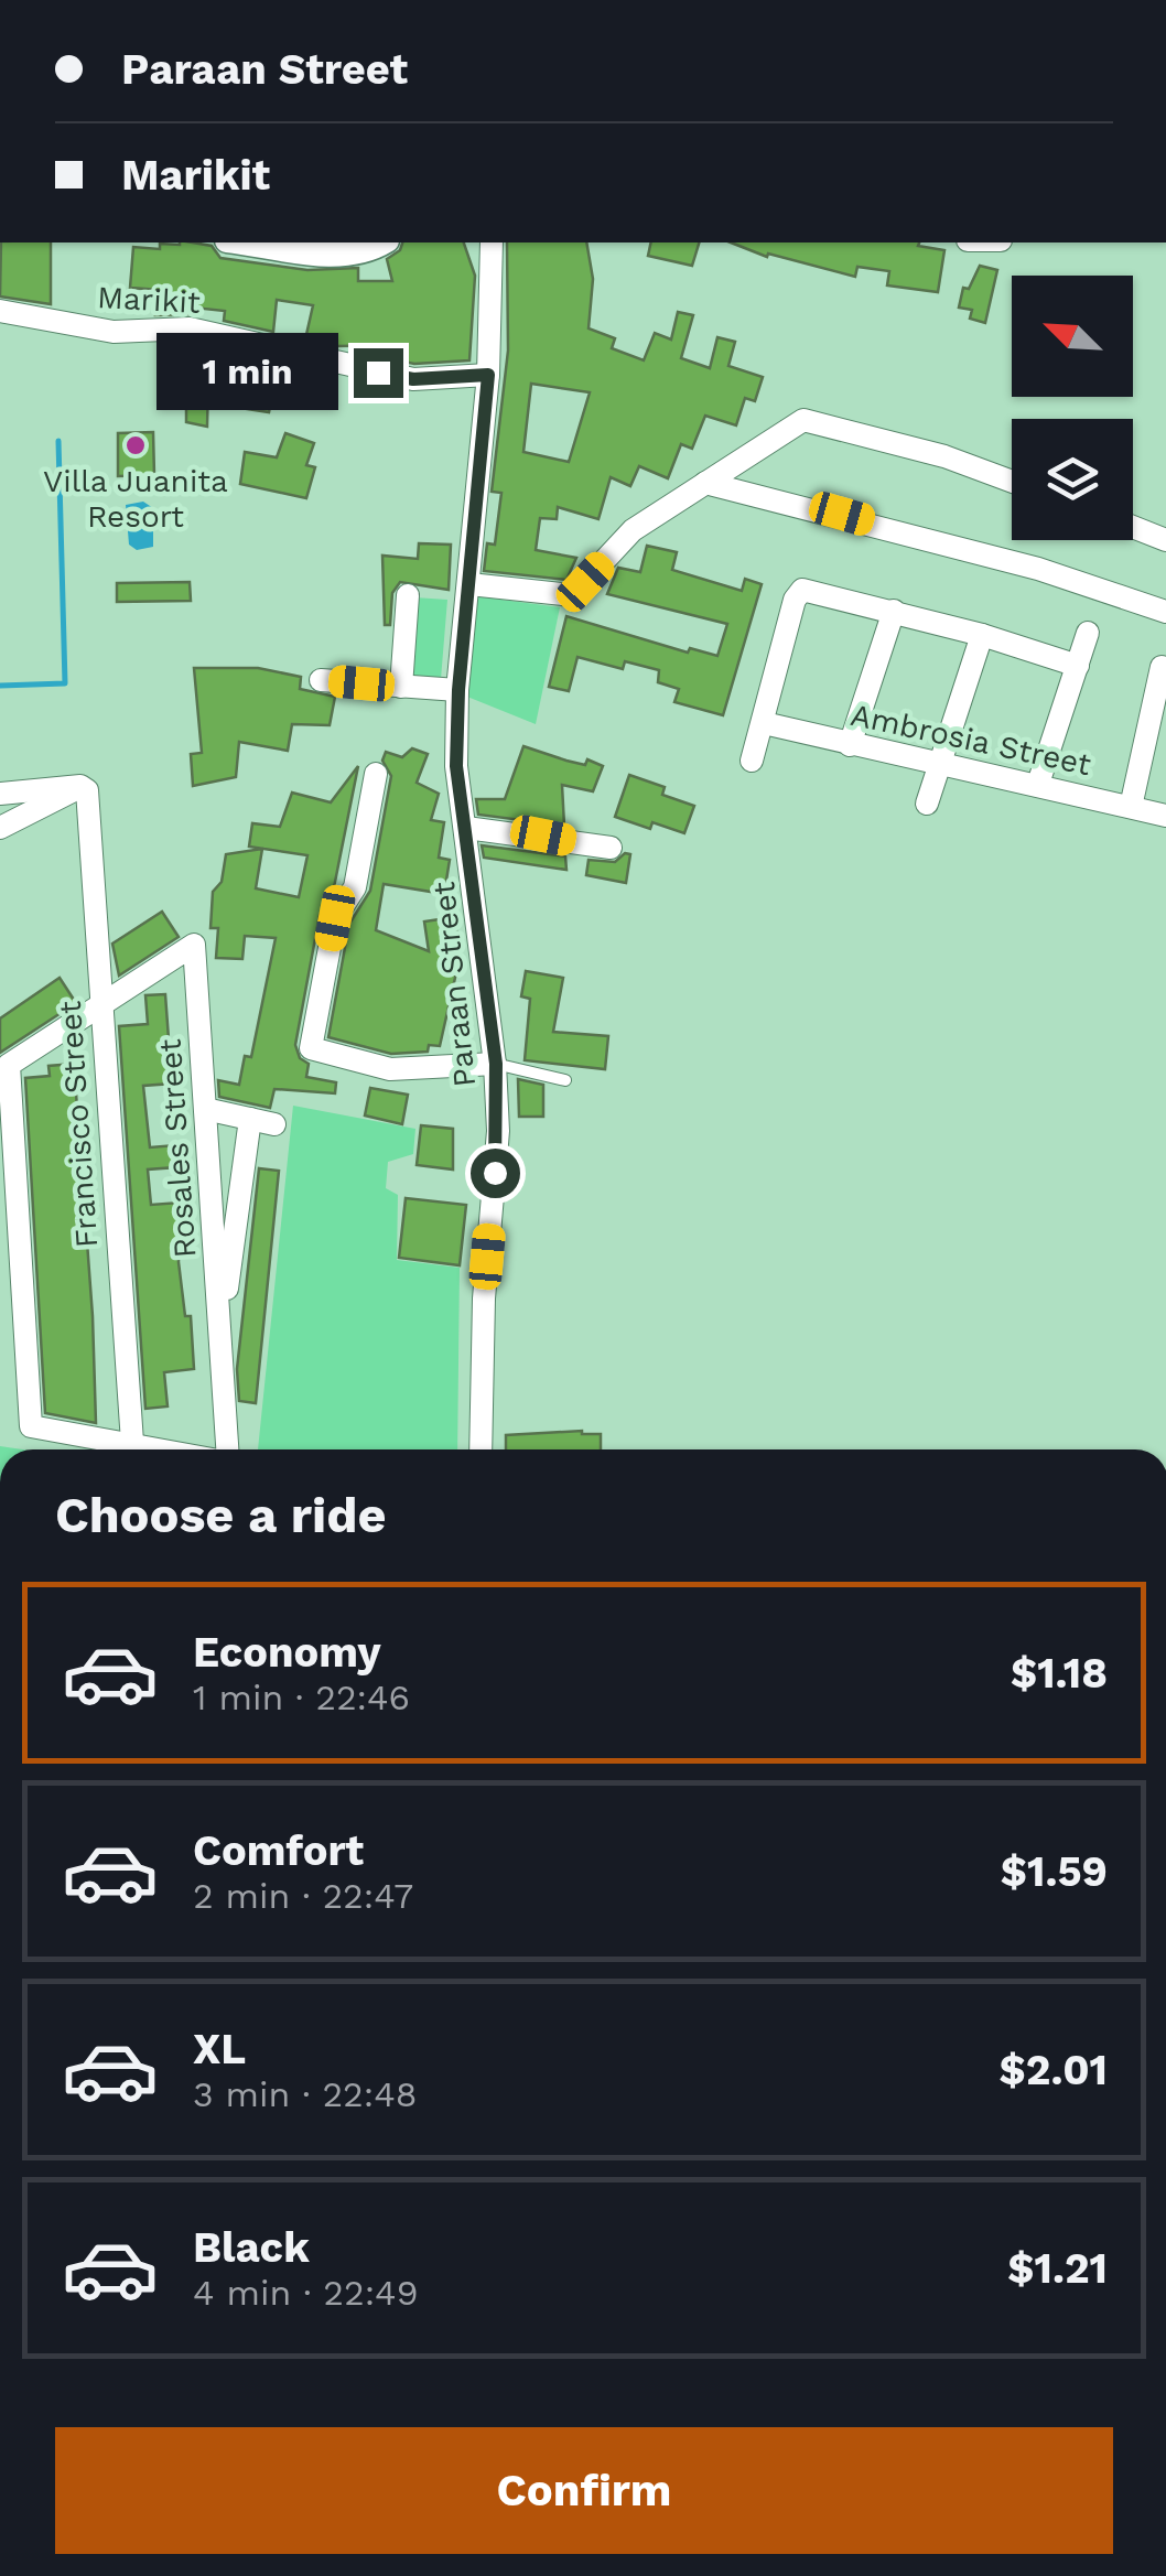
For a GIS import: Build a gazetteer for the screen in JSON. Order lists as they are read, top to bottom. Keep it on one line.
{"streets":{"street":["Marikit","Ambrosia Street","Paraan Street","Francisco Street","Rosales Street"]},"crossings":[["Marikit","Paraan Street"],["Francisco Street","Rosales Street"]],"places":["Villa Juanita Resort"],"north":"top left","page":{"banner":["Paraan Street","Marikit"],"bubble":"1 min","heading":"Choose a ride","list":[{"name":"Economy","note":"1 min · 22:46","value":"$1.18"},{"name":"Comfort","note":"2 min · 22:47","value":"$1.59"},{"name":"XL","note":"3 min · 22:48","value":"$2.01"},{"name":"Black","note":"4 min · 22:49","value":"$1.21"}],"buttons":"Confirm"}}
